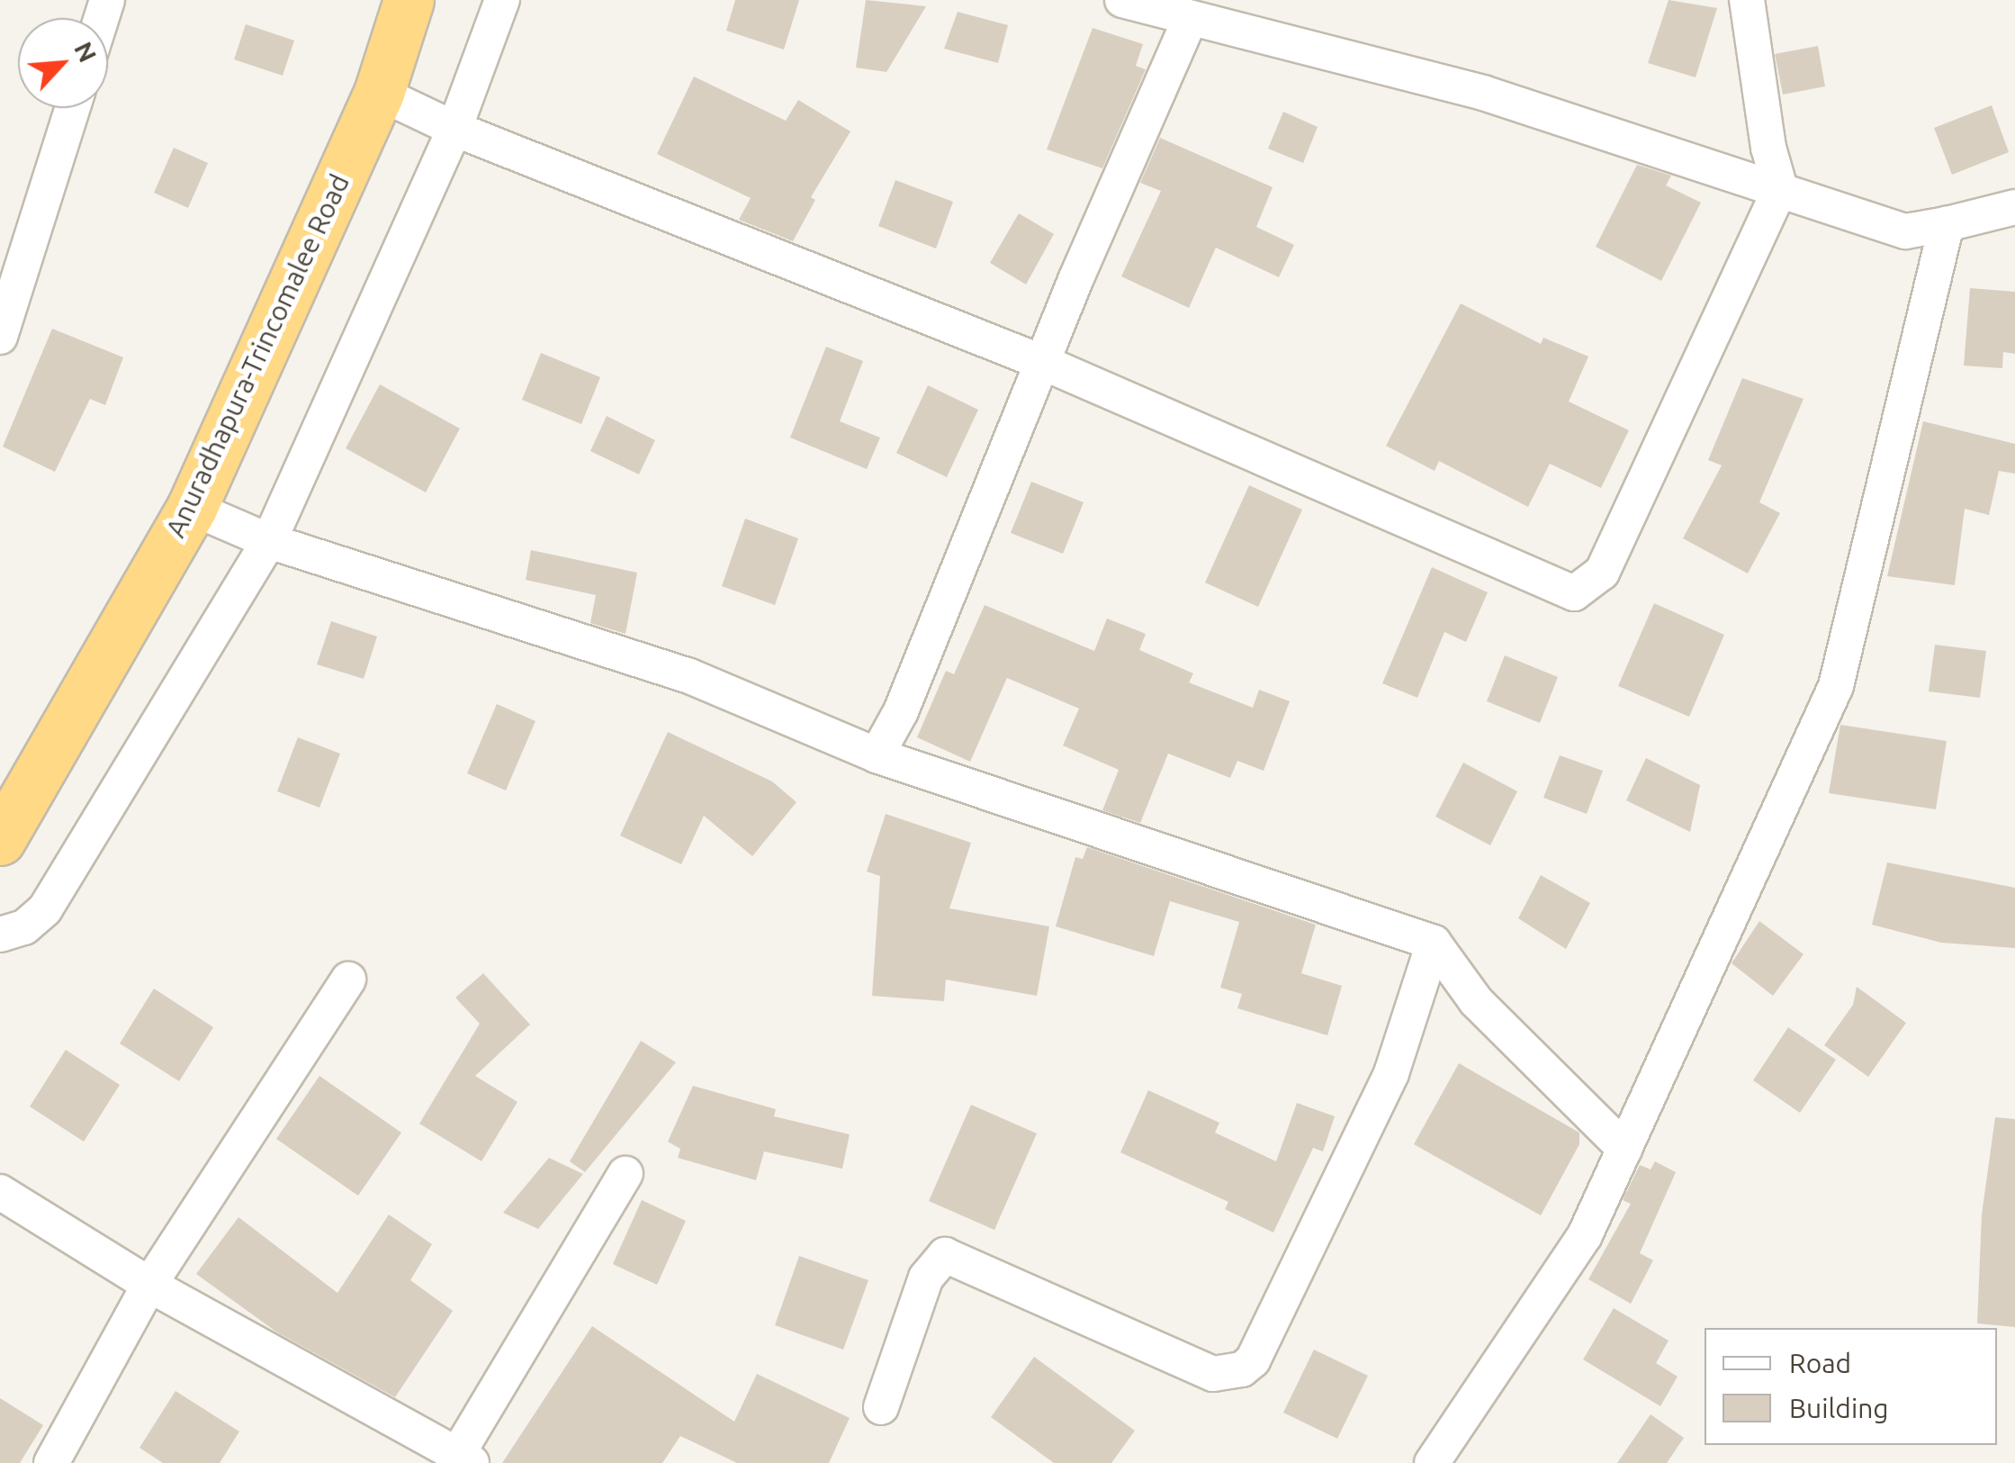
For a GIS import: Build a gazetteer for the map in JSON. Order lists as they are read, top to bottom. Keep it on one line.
{"streets":{"highway":["Anuradhapura-Trincomalee Road"]},"legend":["Road","Building"],"north":"top right"}
